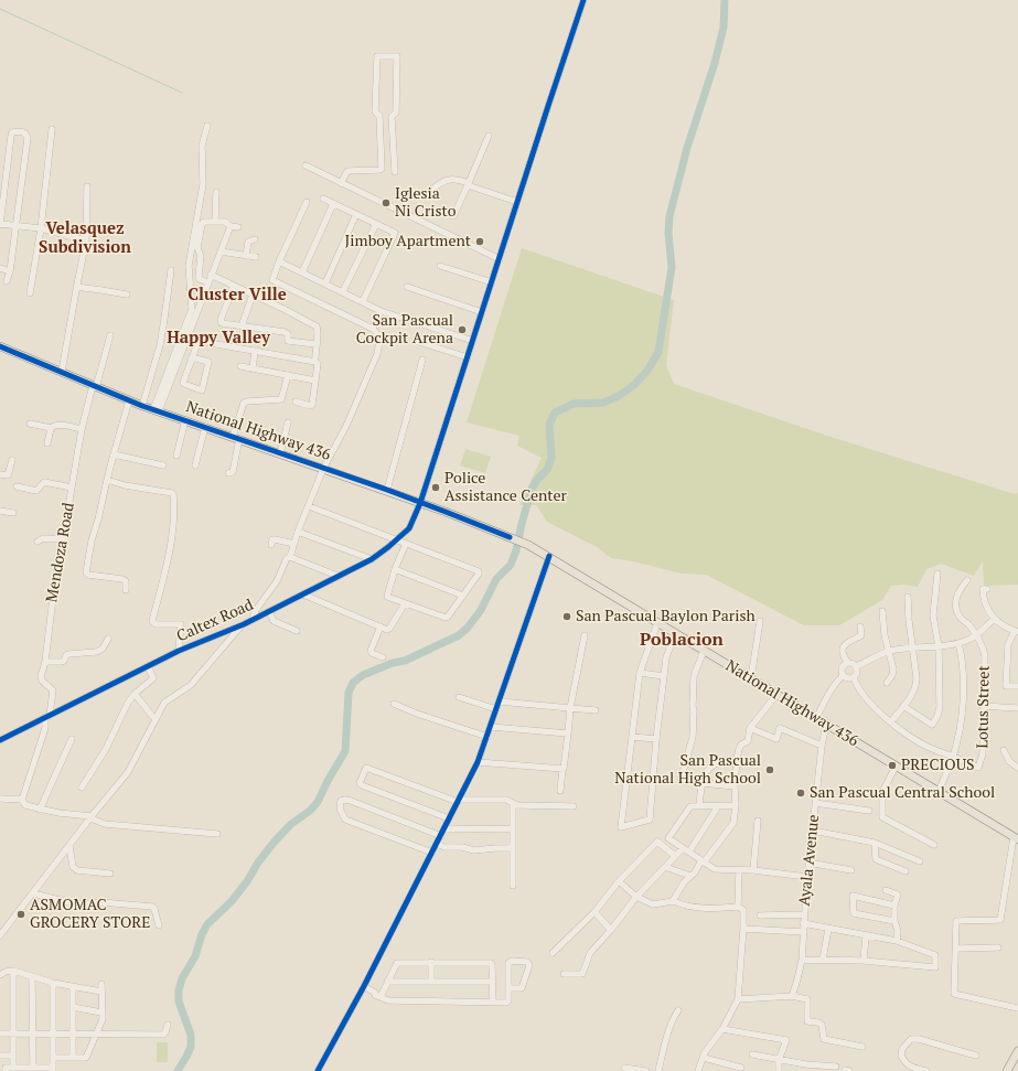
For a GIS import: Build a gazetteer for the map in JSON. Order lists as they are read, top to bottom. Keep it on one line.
{"streets":{"main road":["National Highway 436"],"street":["Mendoza Road","Caltex Road","Lotus Street","Ayala Avenue"]},"crossings":[["National Highway 436","Mendoza Road"],["National Highway 436","Caltex Road"],["National Highway 436","Ayala Avenue"],["Mendoza Road","Caltex Road"]],"districts":["Velasquez Subdivision","Cluster Ville","Happy Valley","Poblacion"],"places":["Iglesia Ni Cristo","Jimboy Apartment","San Pascual Cockpit Arena","Police Assistance Center","San Pascual Baylon Parish","PRECIOUS","San Pascual National High School","San Pascual Central School","ASMOMAC GROCERY STORE"]}
